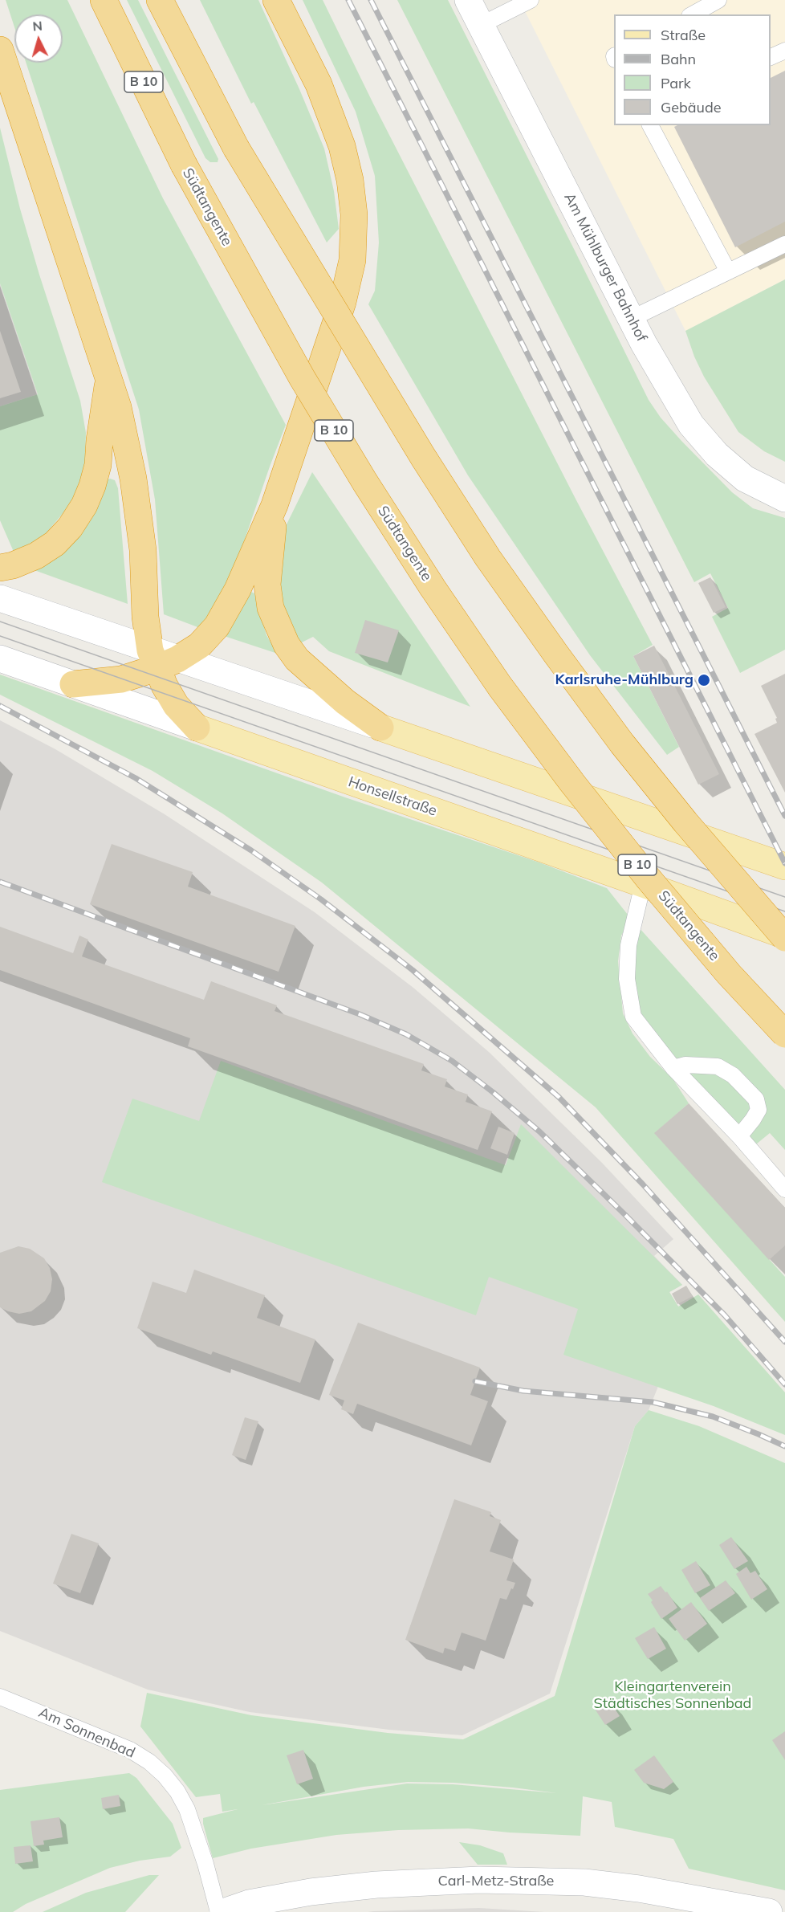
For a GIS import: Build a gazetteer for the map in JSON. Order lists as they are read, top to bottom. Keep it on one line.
{"streets":{"highway":["B 10","Südtangente"],"main road":["Honsellstraße"],"street":["Am Mühlburger Bahnhof","Carl-Metz-Straße"],"lane":["Am Sonnenbad"]},"parks":["Kleingartenverein Städtisches Sonnenbad"],"places":["Karlsruhe-Mühlburg"],"legend":["Straße","Bahn","Park","Gebäude"],"north":"top"}
